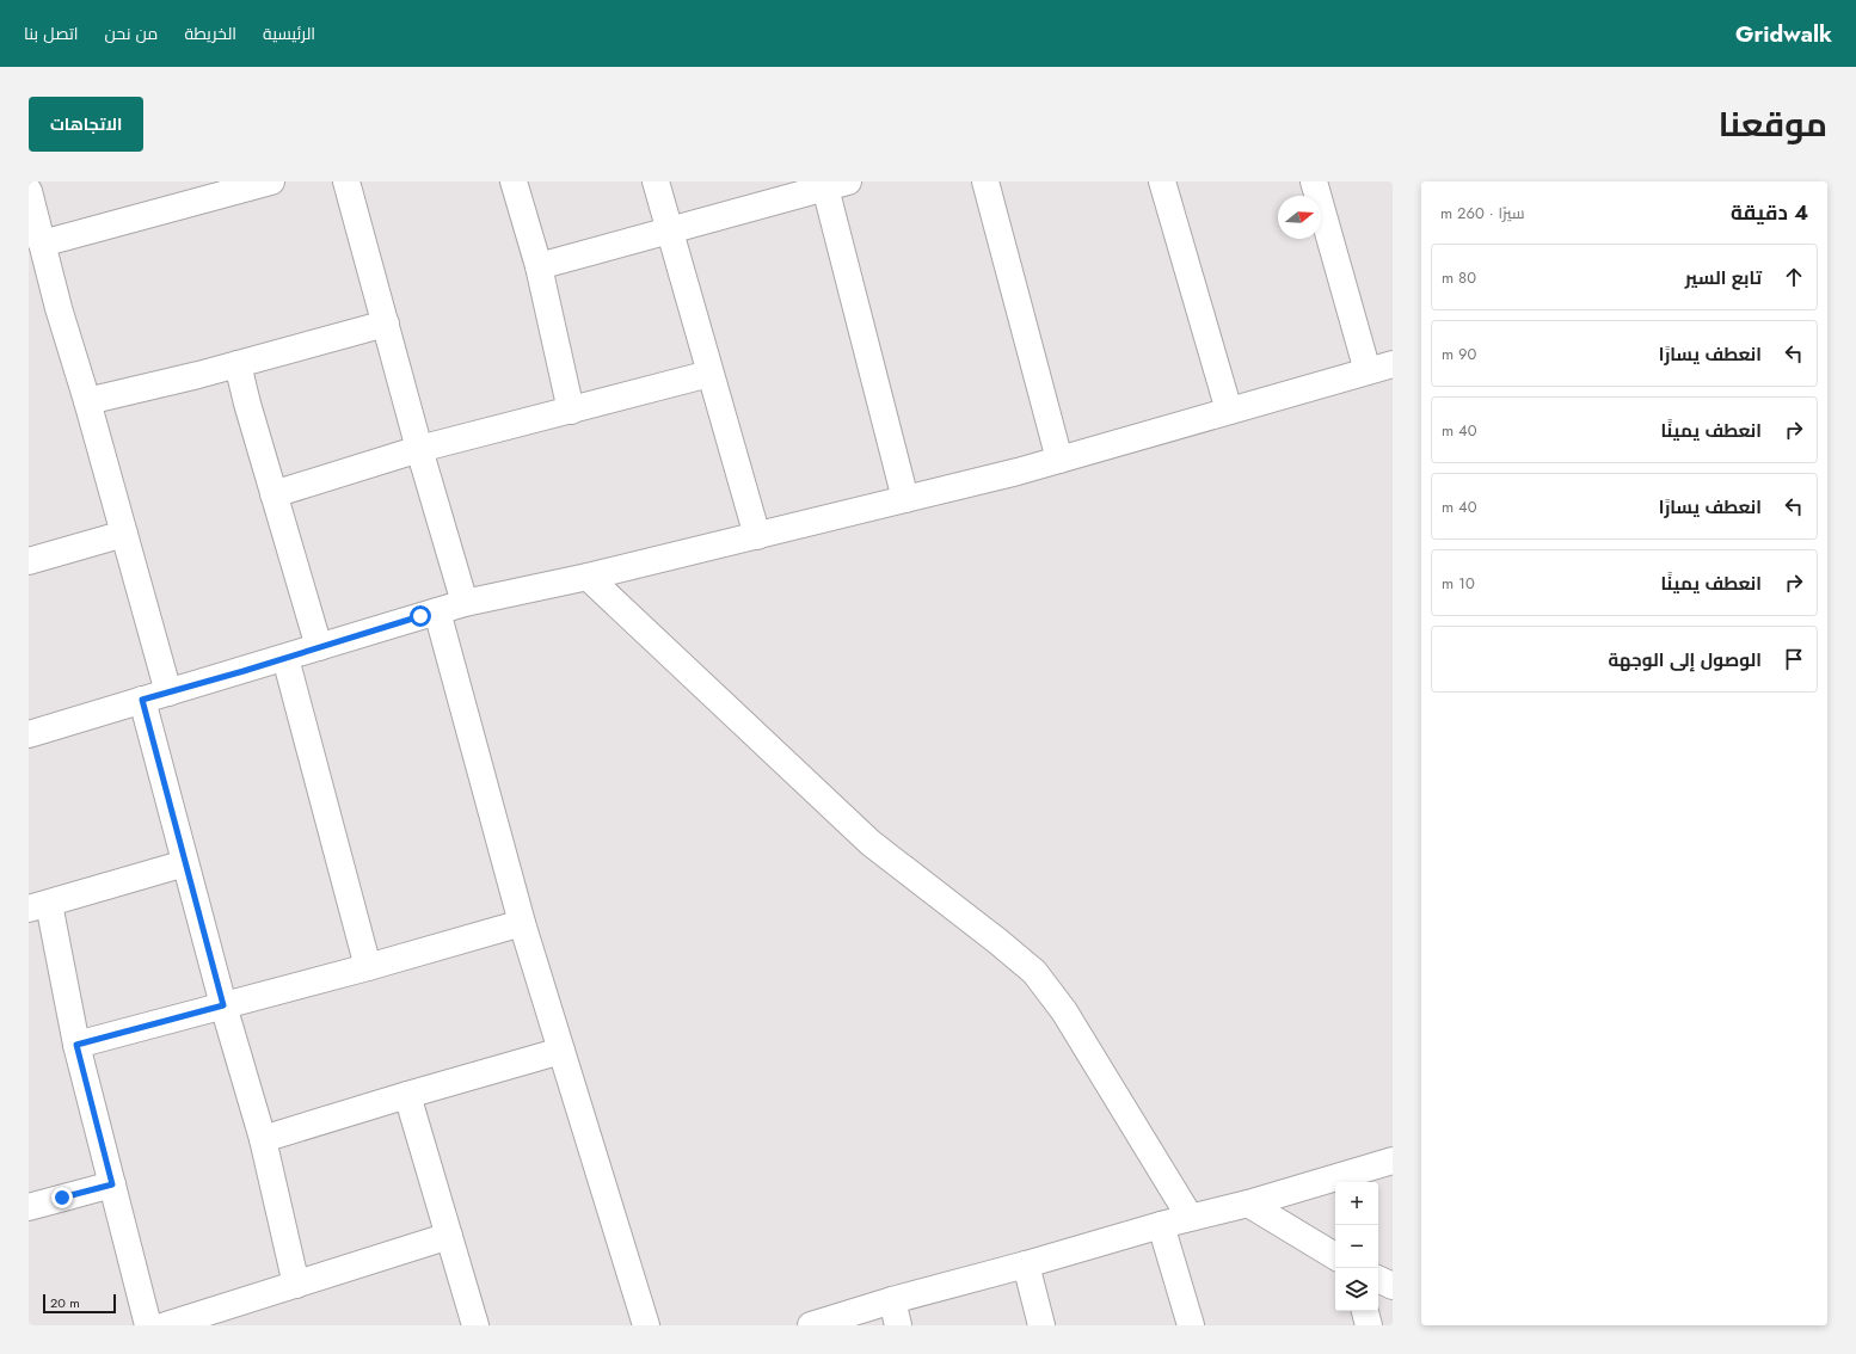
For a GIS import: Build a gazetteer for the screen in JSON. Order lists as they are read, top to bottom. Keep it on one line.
{"scale_bar":"20 m","north":"right","page":{"header":"Gridwalk","nav":["الرئيسية","الخريطة","من نحن","اتصل بنا"],"title":"موقعنا","buttons":"الاتجاهات","heading":["4 دقيقة","سيرًا · 260 m"],"list":[["تابع السير","80 m"],["انعطف يسارًا","90 m"],["انعطف يمينًا","40 m"],["انعطف يسارًا","40 m"],["انعطف يمينًا","10 m"],"الوصول إلى الوجهة"],"map_buttons":["+","−"],"scale":"20 m"}}
